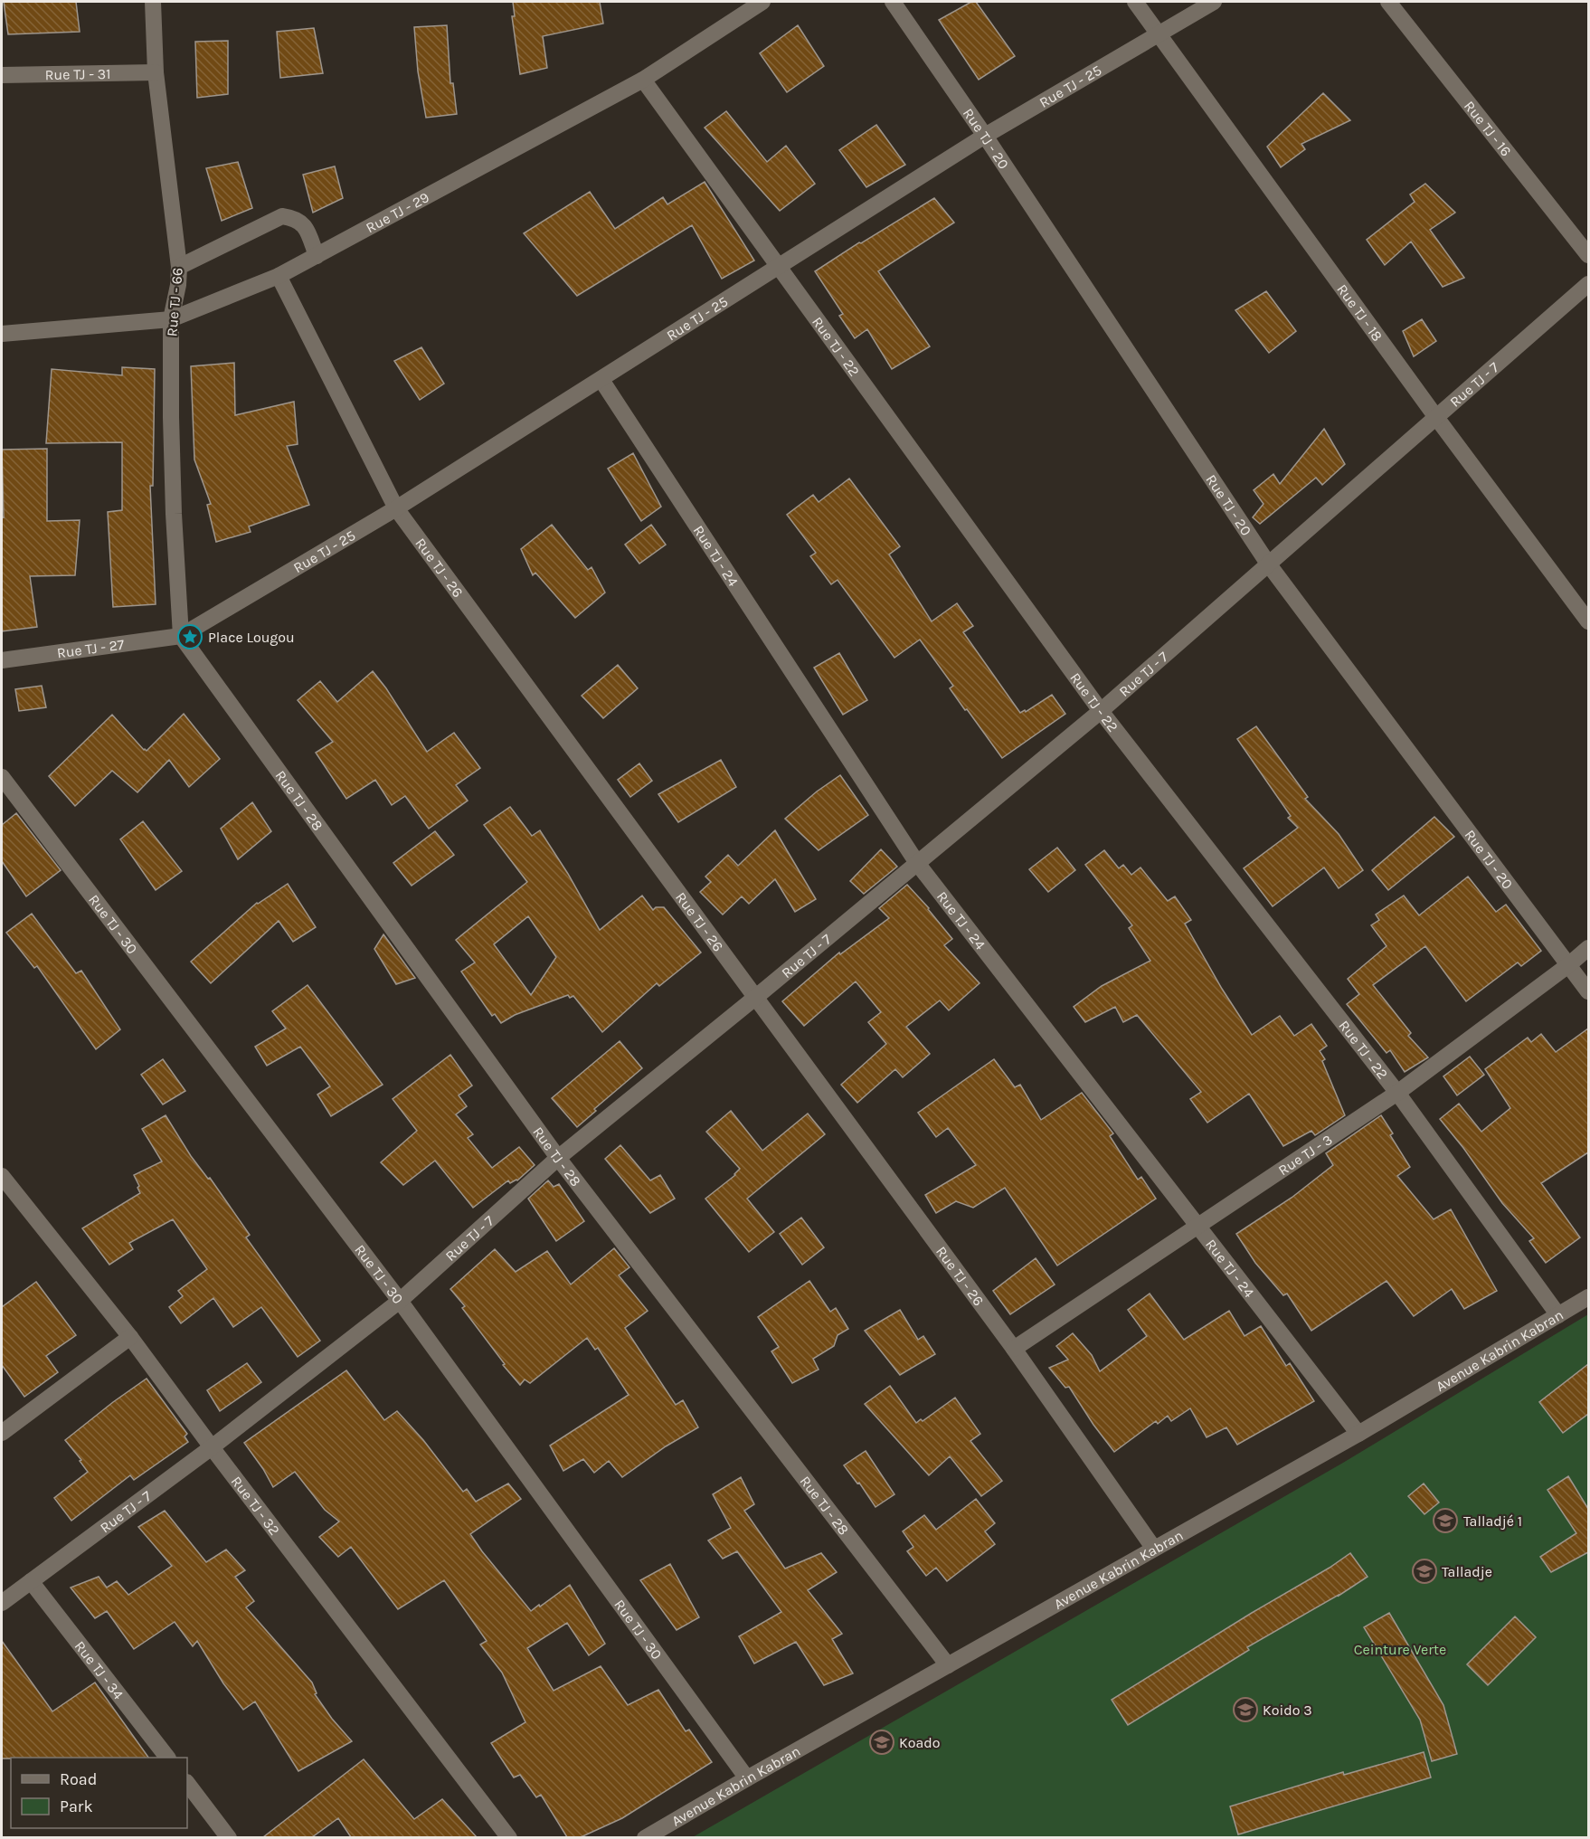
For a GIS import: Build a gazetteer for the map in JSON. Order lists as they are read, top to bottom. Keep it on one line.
{"streets":{"street":["Rue TJ - 31","Rue TJ - 25","Rue TJ - 16","Rue TJ - 20","Rue TJ - 29","Rue TJ - 66","Rue TJ - 18","Rue TJ - 22","Rue TJ - 7","Rue TJ - 24","Rue TJ - 26","Rue TJ - 27","Rue TJ - 28","Rue TJ - 30","Rue TJ - 3","Avenue Kabrin Kabran","Rue TJ - 32","Rue TJ - 34"]},"crossings":[["Rue TJ - 31","Rue TJ - 66"],["Rue TJ - 25","Rue TJ - 20"],["Rue TJ - 25","Rue TJ - 66"],["Rue TJ - 25","Rue TJ - 18"],["Rue TJ - 25","Rue TJ - 22"],["Rue TJ - 25","Rue TJ - 24"],["Rue TJ - 25","Rue TJ - 26"],["Rue TJ - 25","Rue TJ - 27"],["Rue TJ - 25","Rue TJ - 28"],["Rue TJ - 20","Rue TJ - 7"],["Rue TJ - 20","Rue TJ - 3"],["Rue TJ - 29","Rue TJ - 66"],["Rue TJ - 29","Rue TJ - 22"],["Rue TJ - 29","Rue TJ - 26"],["Rue TJ - 66","Rue TJ - 27"],["Rue TJ - 66","Rue TJ - 28"],["Rue TJ - 18","Rue TJ - 7"],["Rue TJ - 22","Rue TJ - 7"],["Rue TJ - 22","Rue TJ - 3"],["Rue TJ - 22","Avenue Kabrin Kabran"],["Rue TJ - 7","Rue TJ - 24"],["Rue TJ - 7","Rue TJ - 26"],["Rue TJ - 7","Rue TJ - 28"],["Rue TJ - 7","Rue TJ - 30"],["Rue TJ - 7","Rue TJ - 32"],["Rue TJ - 7","Rue TJ - 34"],["Rue TJ - 24","Rue TJ - 3"],["Rue TJ - 24","Avenue Kabrin Kabran"],["Rue TJ - 26","Rue TJ - 3"],["Rue TJ - 26","Avenue Kabrin Kabran"],["Rue TJ - 27","Rue TJ - 28"],["Rue TJ - 28","Avenue Kabrin Kabran"],["Rue TJ - 30","Avenue Kabrin Kabran"]],"parks":["Ceinture Verte"],"places":{"place":["Place Lougou"],"school or university":["Talladjé 1","Talladje","Koido 3","Koado"]},"legend":["Road","Park"]}
